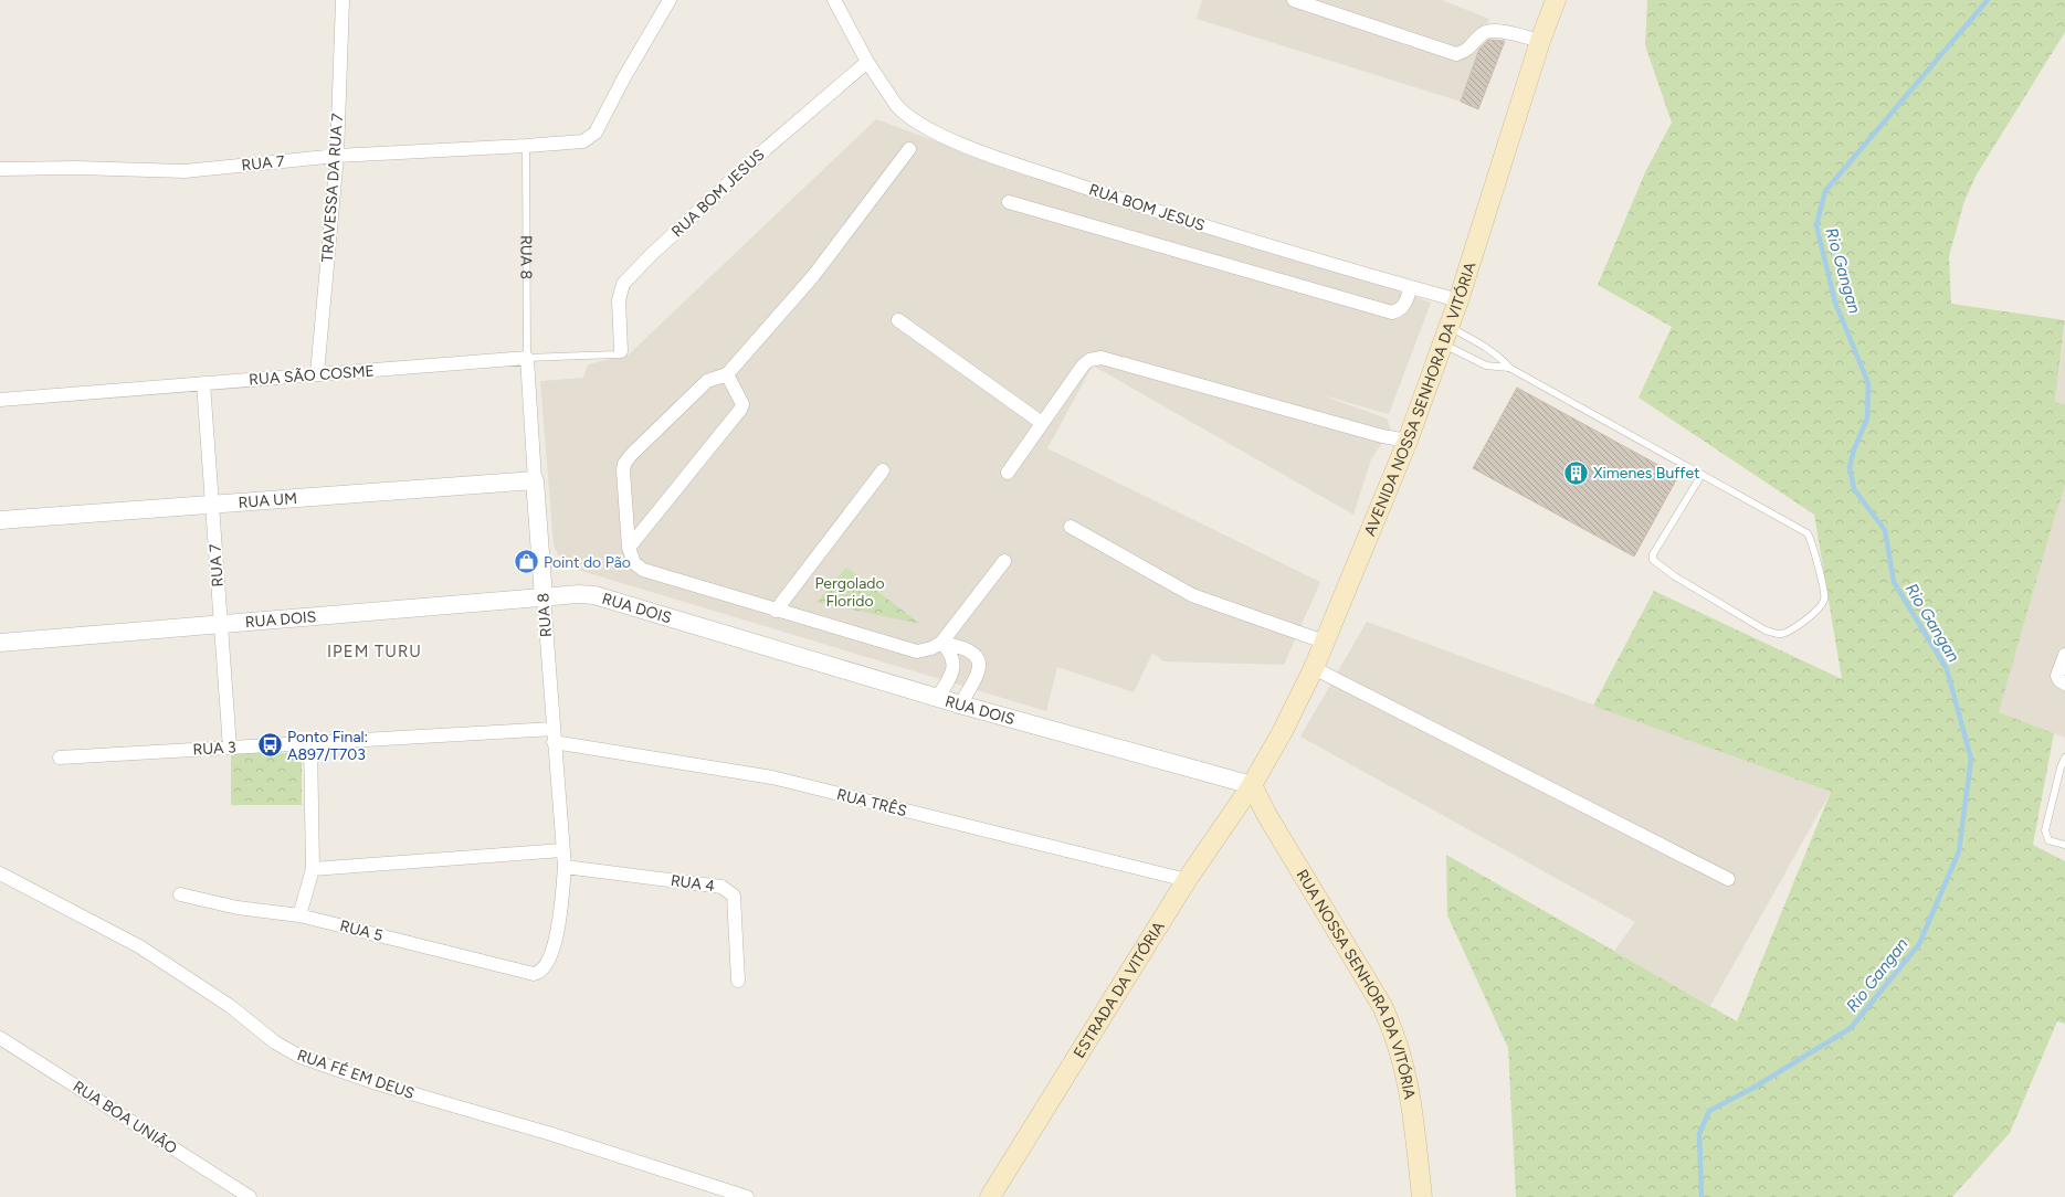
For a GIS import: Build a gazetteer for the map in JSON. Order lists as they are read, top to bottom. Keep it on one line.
{"streets":{"main road":["AVENIDA NOSSA SENHORA DA VITÓRIA","RUA NOSSA SENHORA DA VITÓRIA","ESTRADA DA VITÓRIA"],"street":["RUA 7","TRAVESSA DA RUA 7","RUA BOM JESUS","RUA 8","RUA SÃO COSME","RUA UM","RUA DOIS","RUA 3","RUA TRÊS","RUA 4","RUA 5","RUA FÉ EM DEUS","RUA BOA UNIÃO"]},"crossings":[["RUA 7","TRAVESSA DA RUA 7"],["RUA 7","RUA 8"],["RUA 7","RUA SÃO COSME"],["RUA 7","RUA UM"],["RUA 7","RUA DOIS"],["RUA 7","RUA 3"],["TRAVESSA DA RUA 7","RUA SÃO COSME"],["RUA BOM JESUS","RUA SÃO COSME"],["RUA BOM JESUS","AVENIDA NOSSA SENHORA DA VITÓRIA"],["RUA 8","RUA SÃO COSME"],["RUA 8","RUA UM"],["RUA 8","RUA DOIS"],["RUA 8","RUA 3"],["RUA 8","RUA TRÊS"],["RUA 8","RUA 4"],["RUA 8","RUA 5"],["AVENIDA NOSSA SENHORA DA VITÓRIA","RUA DOIS"],["AVENIDA NOSSA SENHORA DA VITÓRIA","RUA NOSSA SENHORA DA VITÓRIA"],["AVENIDA NOSSA SENHORA DA VITÓRIA","ESTRADA DA VITÓRIA"],["RUA DOIS","RUA NOSSA SENHORA DA VITÓRIA"],["RUA DOIS","ESTRADA DA VITÓRIA"],["RUA TRÊS","ESTRADA DA VITÓRIA"],["RUA NOSSA SENHORA DA VITÓRIA","ESTRADA DA VITÓRIA"]],"districts":["IPEM TURU"],"water":["Rio Gangan"],"parks":["Pergolado Florido"],"places":{"building":["Ximenes Buffet"],"shop":["Point do Pão"],"bus stop":["Ponto Final: A897/T703"]}}
